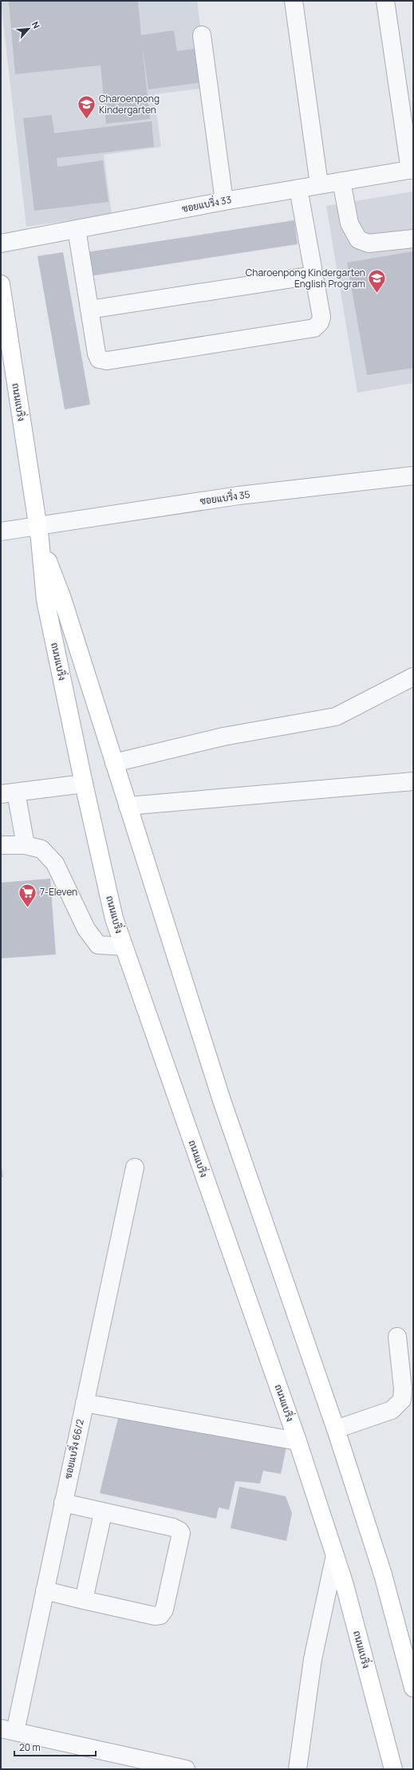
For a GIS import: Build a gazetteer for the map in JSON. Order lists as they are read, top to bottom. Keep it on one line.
{"streets":{"main road":["ถนนแบริ่ง"],"street":["ซอยแบริ่ง 33","ซอยแบริ่ง 35","ซอยแบริ่ง 66/2"]},"crossings":[["ถนนแบริ่ง","ซอยแบริ่ง 35"]],"places":{"school or university":["Charoenpong Kindergarten","Charoenpong Kindergarten English Program"],"supermarket":["7-Eleven"]},"scale_bar":"20 m","north":"top right"}
